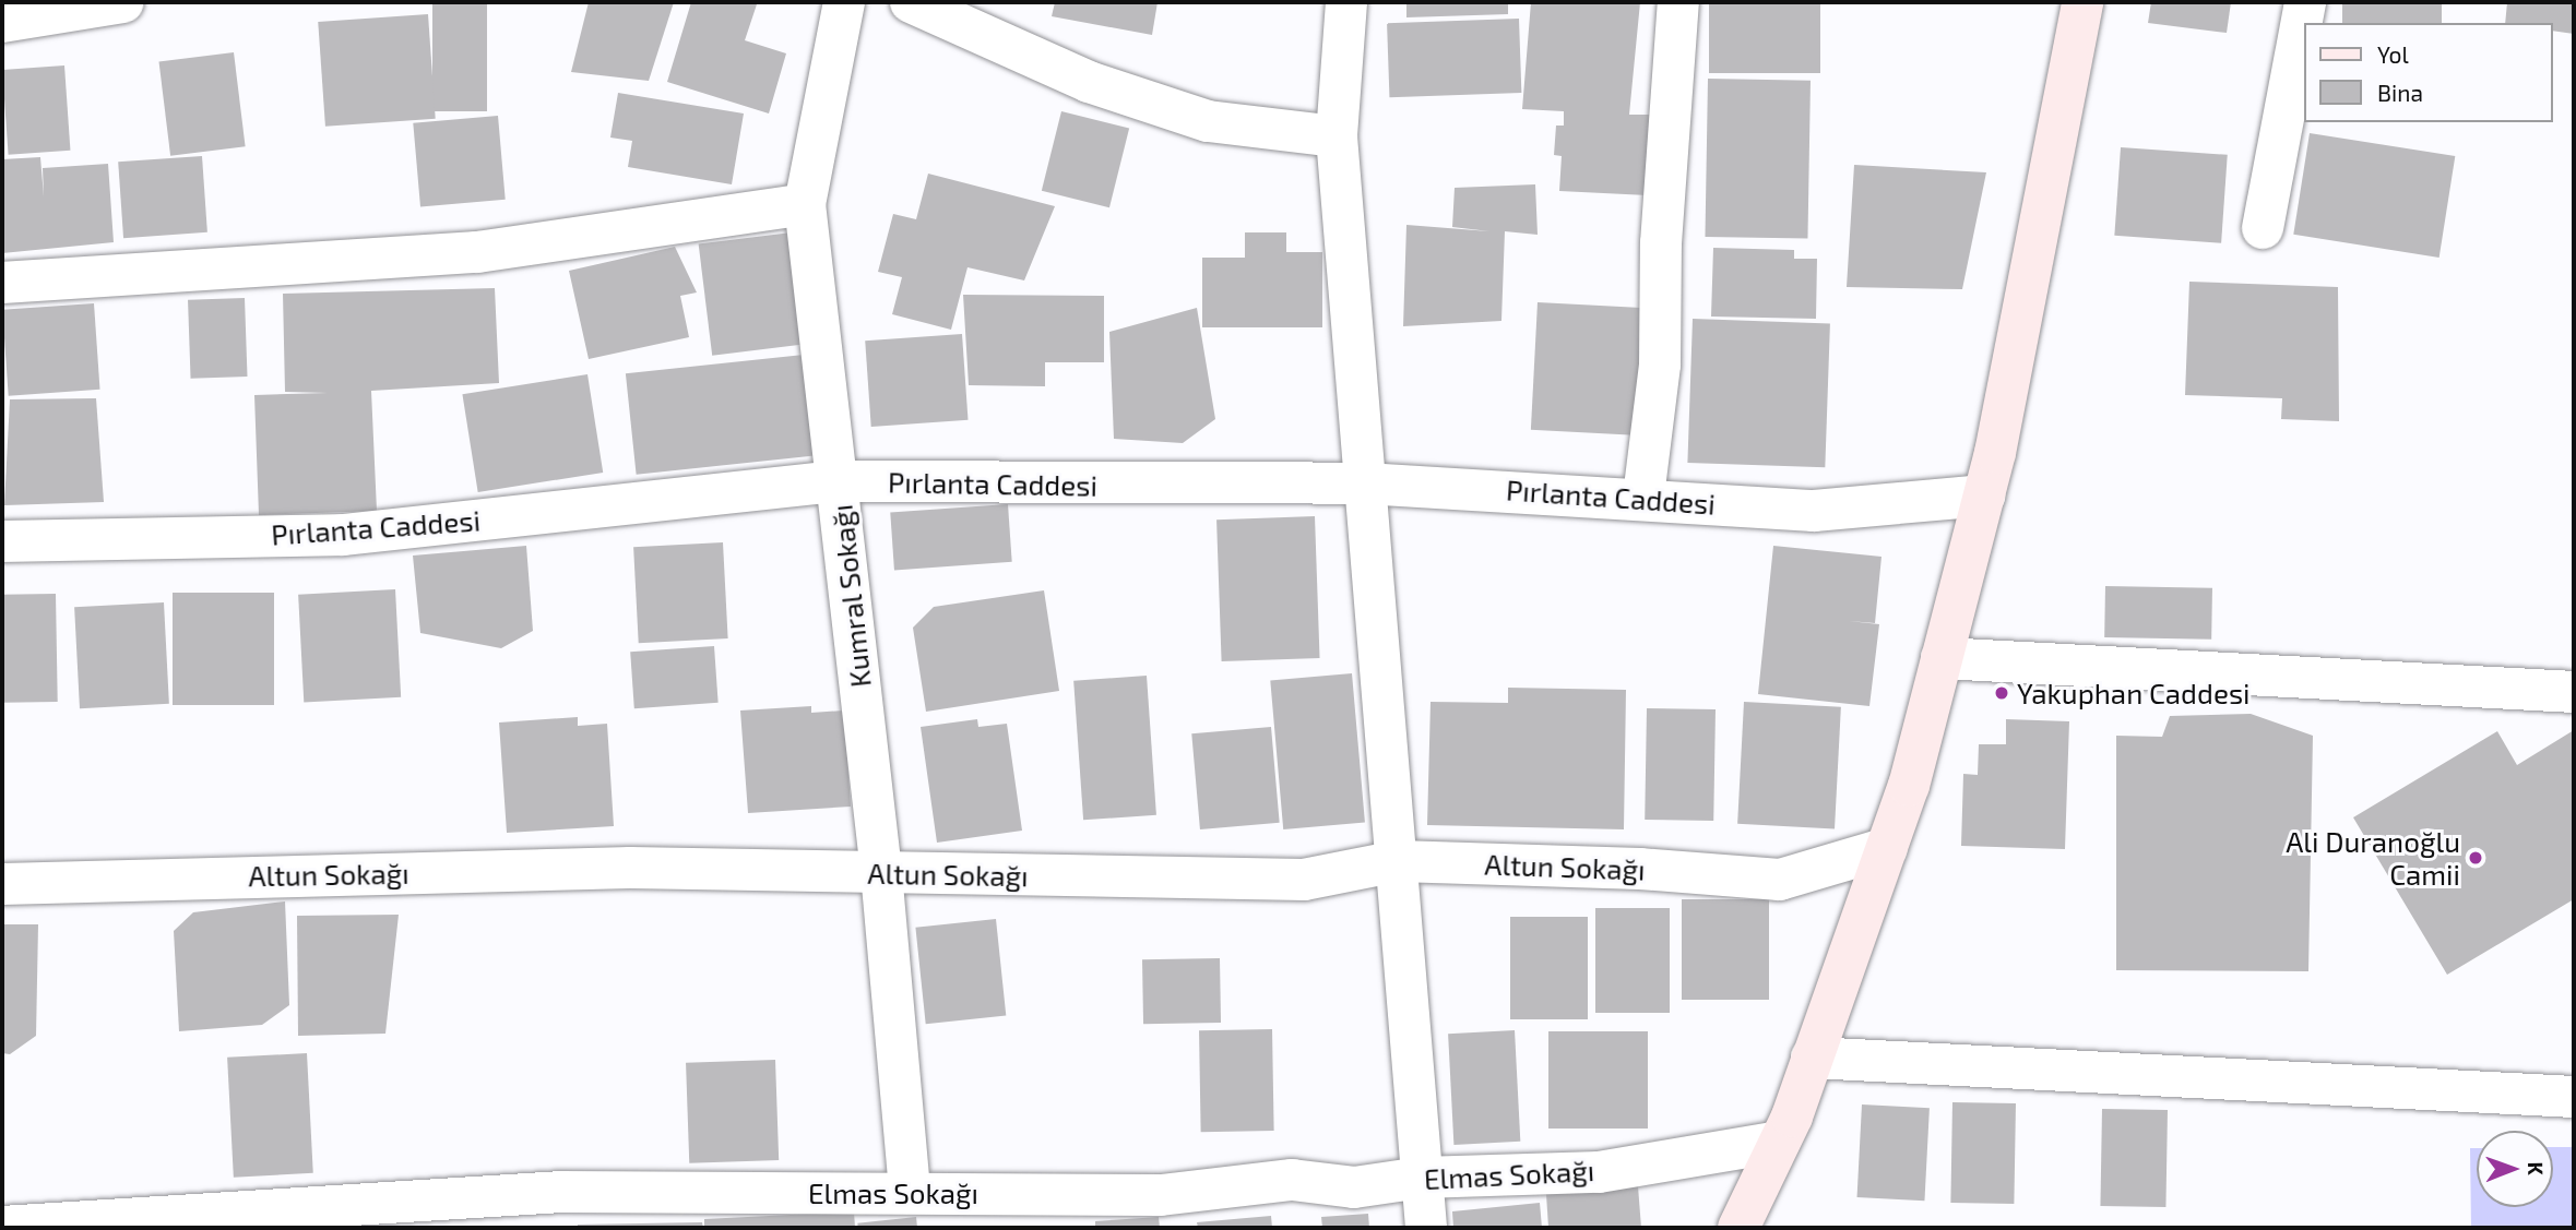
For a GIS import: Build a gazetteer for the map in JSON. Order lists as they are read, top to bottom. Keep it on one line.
{"streets":{"street":["Pırlanta Caddesi","Kumral Sokağı","Altun Sokağı","Elmas Sokağı"]},"crossings":[["Pırlanta Caddesi","Kumral Sokağı"],["Kumral Sokağı","Altun Sokağı"],["Kumral Sokağı","Elmas Sokağı"]],"places":["Yakuphan Caddesi","Ali Duranoğlu Camii"],"legend":["Yol","Bina"],"north":"right"}
